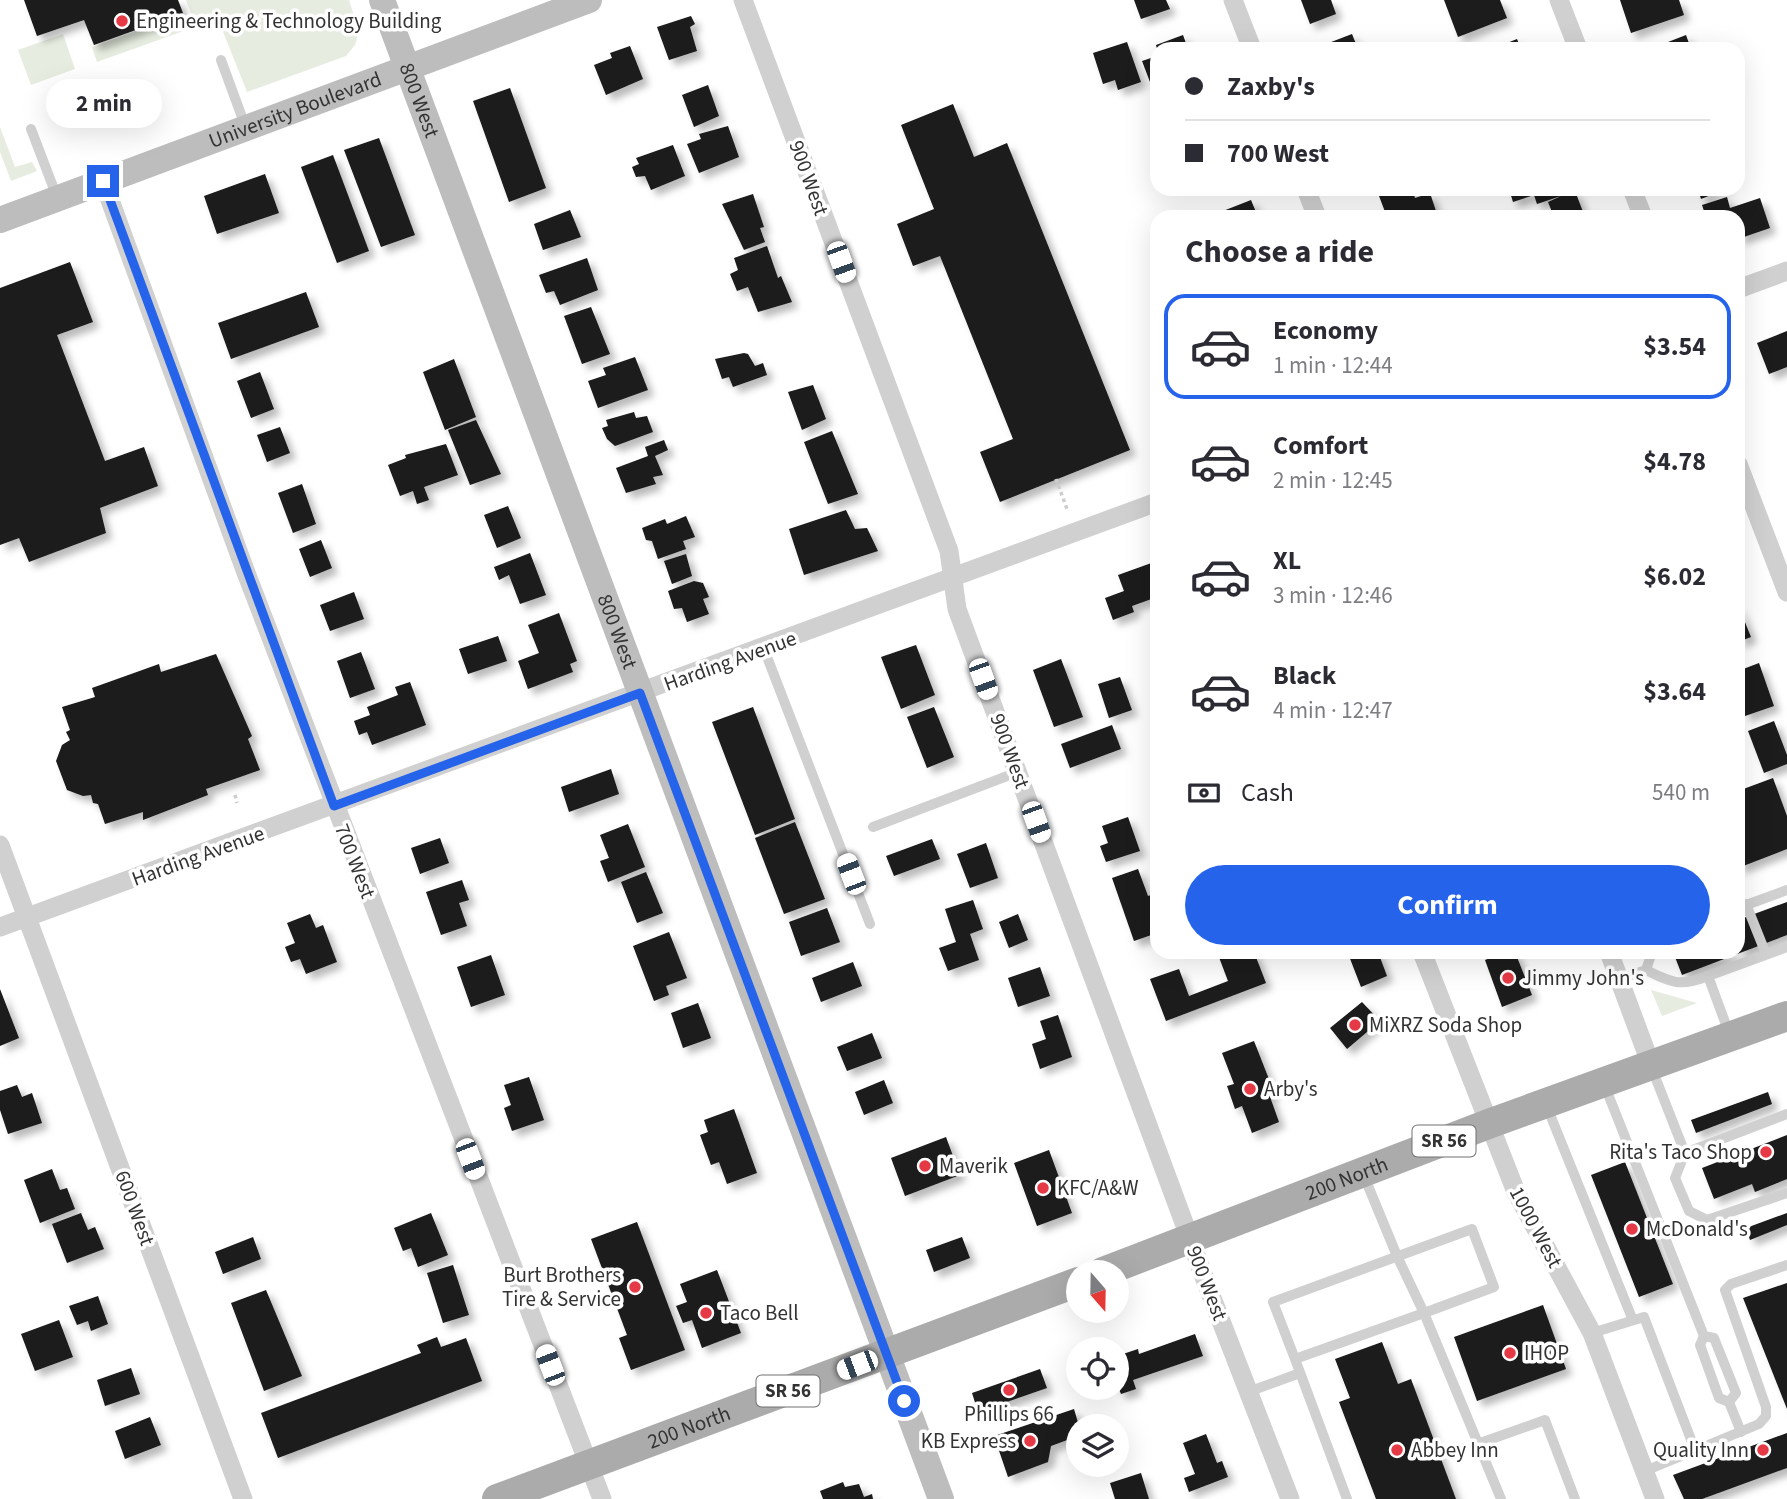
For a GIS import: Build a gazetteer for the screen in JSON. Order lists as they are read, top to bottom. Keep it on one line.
{"streets":{"main road":["SR 56","200 North"],"street":["800 West","University Boulevard","900 West","Harding Avenue","700 West","600 West","1000 West"]},"crossings":[["800 West","University Boulevard"],["800 West","Harding Avenue"],["800 West","200 North"],["University Boulevard","700 West"],["900 West","Harding Avenue"],["900 West","200 North"],["Harding Avenue","700 West"],["Harding Avenue","600 West"],["700 West","200 North"],["200 North","1000 West"]],"places":["Engineering & Technology Building","Jimmy John's","MiXRZ Soda Shop","Arby's","Rita's Taco Shop","Maverik","KFC/A&W","McDonald's","Burt Brothers Tire & Service","Taco Bell","IHOP","Phillips 66","KB Express","Abbey Inn","Quality Inn"],"north":"bottom","page":{"banner":["Zaxby's","700 West"],"bubble":"2 min","heading":"Choose a ride","list":[{"name":"Economy","note":"1 min · 12:44","value":"$3.54"},{"name":"Comfort","note":"2 min · 12:45","value":"$4.78"},{"name":"XL","note":"3 min · 12:46","value":"$6.02"},{"name":"Black","note":"4 min · 12:47","value":"$3.64"}],"pay":["Cash","540 m"],"buttons":"Confirm"}}
